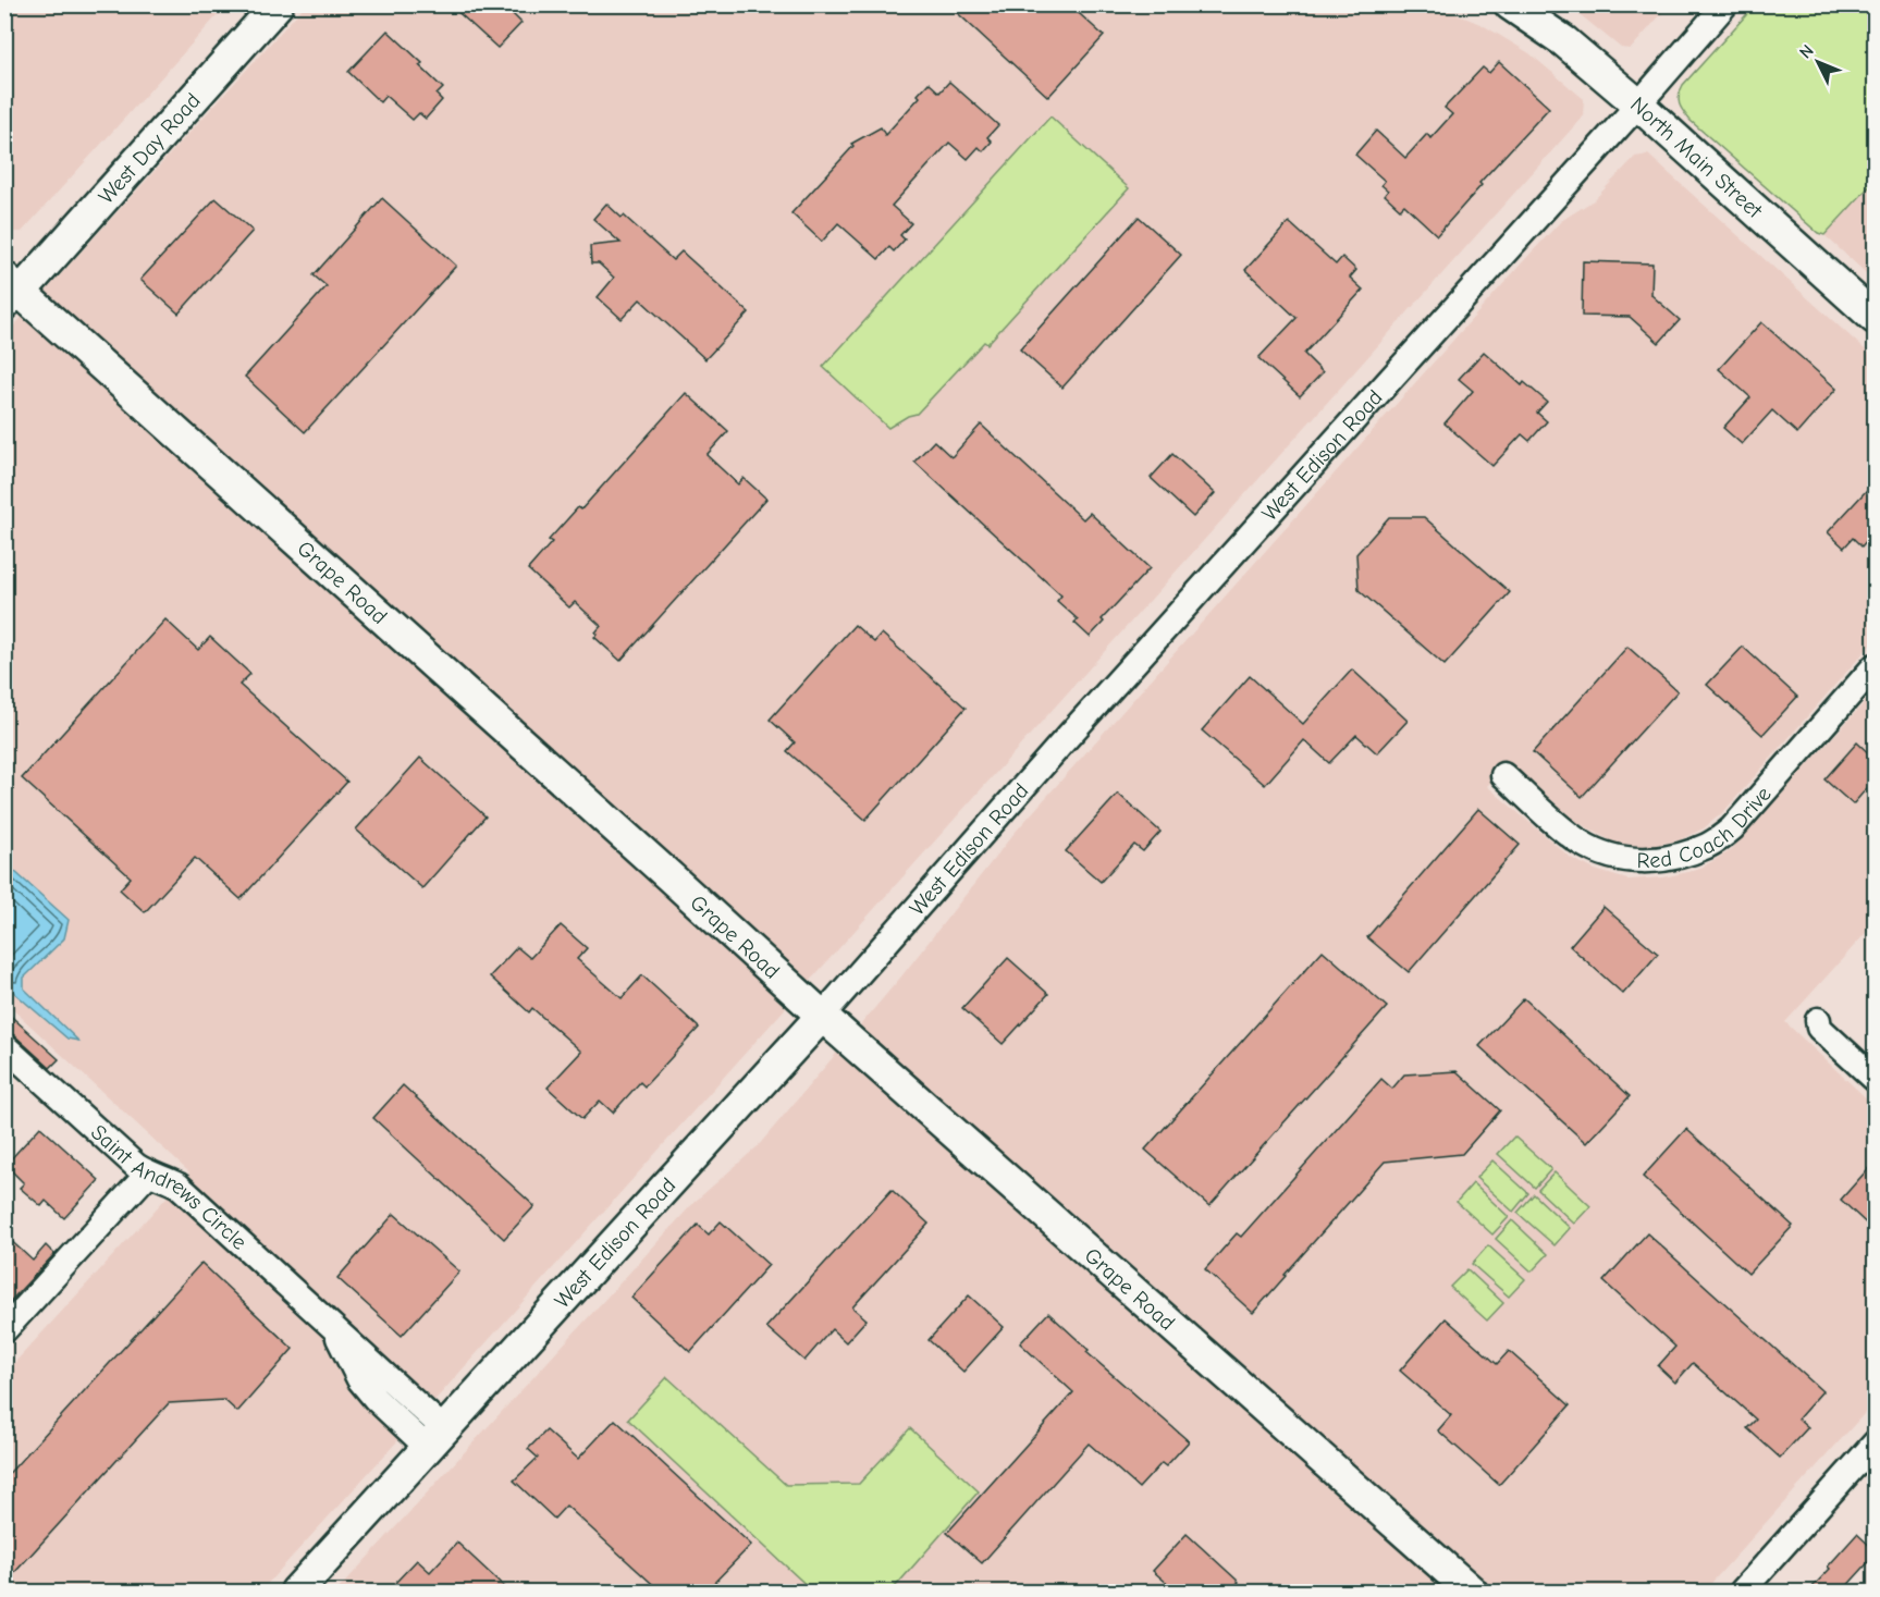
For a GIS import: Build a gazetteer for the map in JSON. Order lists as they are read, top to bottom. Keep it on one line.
{"streets":{"main road":["West Day Road","North Main Street","West Edison Road","Grape Road"],"street":["Red Coach Drive","Saint Andrews Circle"]},"crossings":[["West Day Road","Grape Road"],["North Main Street","West Edison Road"],["West Edison Road","Grape Road"],["West Edison Road","Saint Andrews Circle"]],"north":"top left"}
